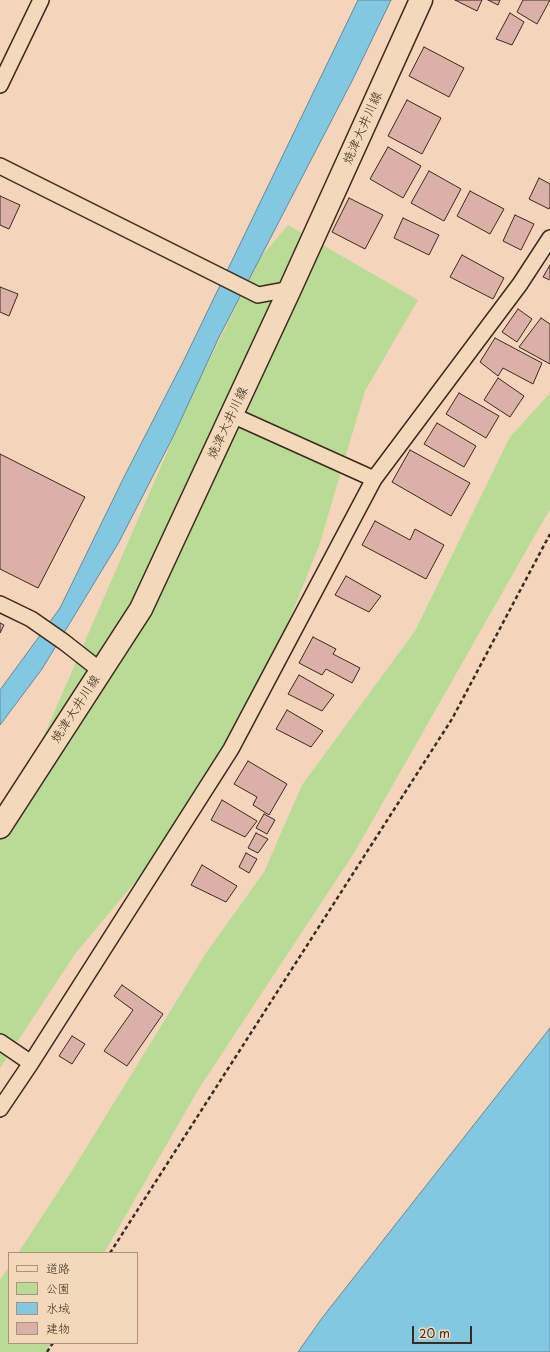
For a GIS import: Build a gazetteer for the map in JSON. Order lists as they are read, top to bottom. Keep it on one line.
{"streets":{"main road":["焼津大井川線"]},"legend":["道路","公園","水域","建物"],"scale_bar":"20 m"}
